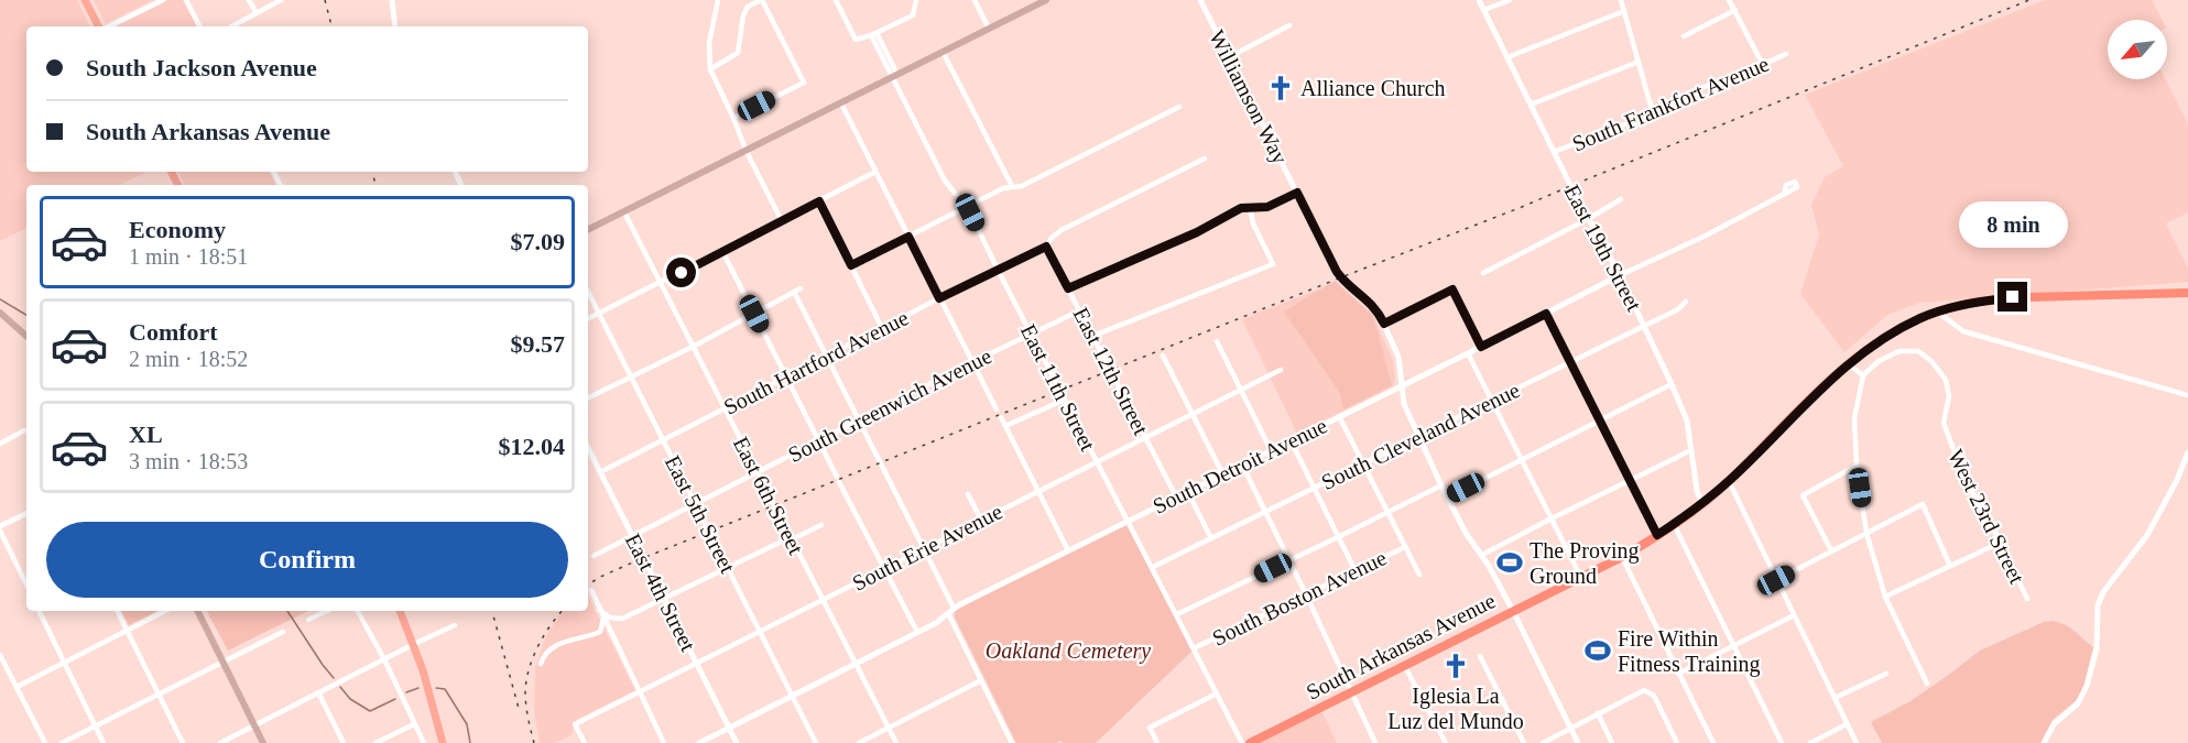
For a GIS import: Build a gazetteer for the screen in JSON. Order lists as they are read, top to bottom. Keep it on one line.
{"streets":{"highway":["South Arkansas Avenue"],"street":["Williamson Way","South Frankfort Avenue","East 19th Street","South Hartford Avenue","East 12th Street","East 11th Street","South Greenwich Avenue","South Cleveland Avenue","South Detroit Avenue","East 6th Street","East 5th Street","West 23rd Street","South Erie Avenue","East 4th Street","South Boston Avenue"]},"crossings":[["Williamson Way","South Cleveland Avenue"],["Williamson Way","South Detroit Avenue"],["Williamson Way","South Arkansas Avenue"],["South Frankfort Avenue","East 19th Street"],["East 19th Street","South Cleveland Avenue"],["East 19th Street","South Detroit Avenue"],["East 19th Street","South Arkansas Avenue"],["South Hartford Avenue","East 12th Street"],["South Hartford Avenue","East 11th Street"],["South Hartford Avenue","East 6th Street"],["South Hartford Avenue","East 5th Street"],["South Hartford Avenue","East 4th Street"],["East 12th Street","South Greenwich Avenue"],["East 12th Street","South Detroit Avenue"],["East 12th Street","South Erie Avenue"],["East 11th Street","South Greenwich Avenue"],["East 11th Street","South Cleveland Avenue"],["East 11th Street","South Detroit Avenue"],["East 11th Street","South Erie Avenue"],["East 11th Street","South Boston Avenue"],["South Greenwich Avenue","East 6th Street"],["South Greenwich Avenue","East 5th Street"],["South Greenwich Avenue","East 4th Street"],["South Detroit Avenue","East 6th Street"],["South Detroit Avenue","East 5th Street"],["South Detroit Avenue","East 4th Street"],["East 6th Street","South Erie Avenue"],["East 5th Street","South Erie Avenue"],["South Erie Avenue","East 4th Street"]],"parks":["Oakland Cemetery"],"places":{"church":["Alliance Church","Iglesia La Luz del Mundo"],"sports":["The Proving Ground","Fire Within Fitness Training"]},"north":"bottom left","page":{"banner":["South Jackson Avenue","South Arkansas Avenue"],"list":[{"name":"Economy","note":"1 min · 18:51","value":"$7.09"},{"name":"Comfort","note":"2 min · 18:52","value":"$9.57"},{"name":"XL","note":"3 min · 18:53","value":"$12.04"}],"bubble":"8 min","buttons":"Confirm"}}
